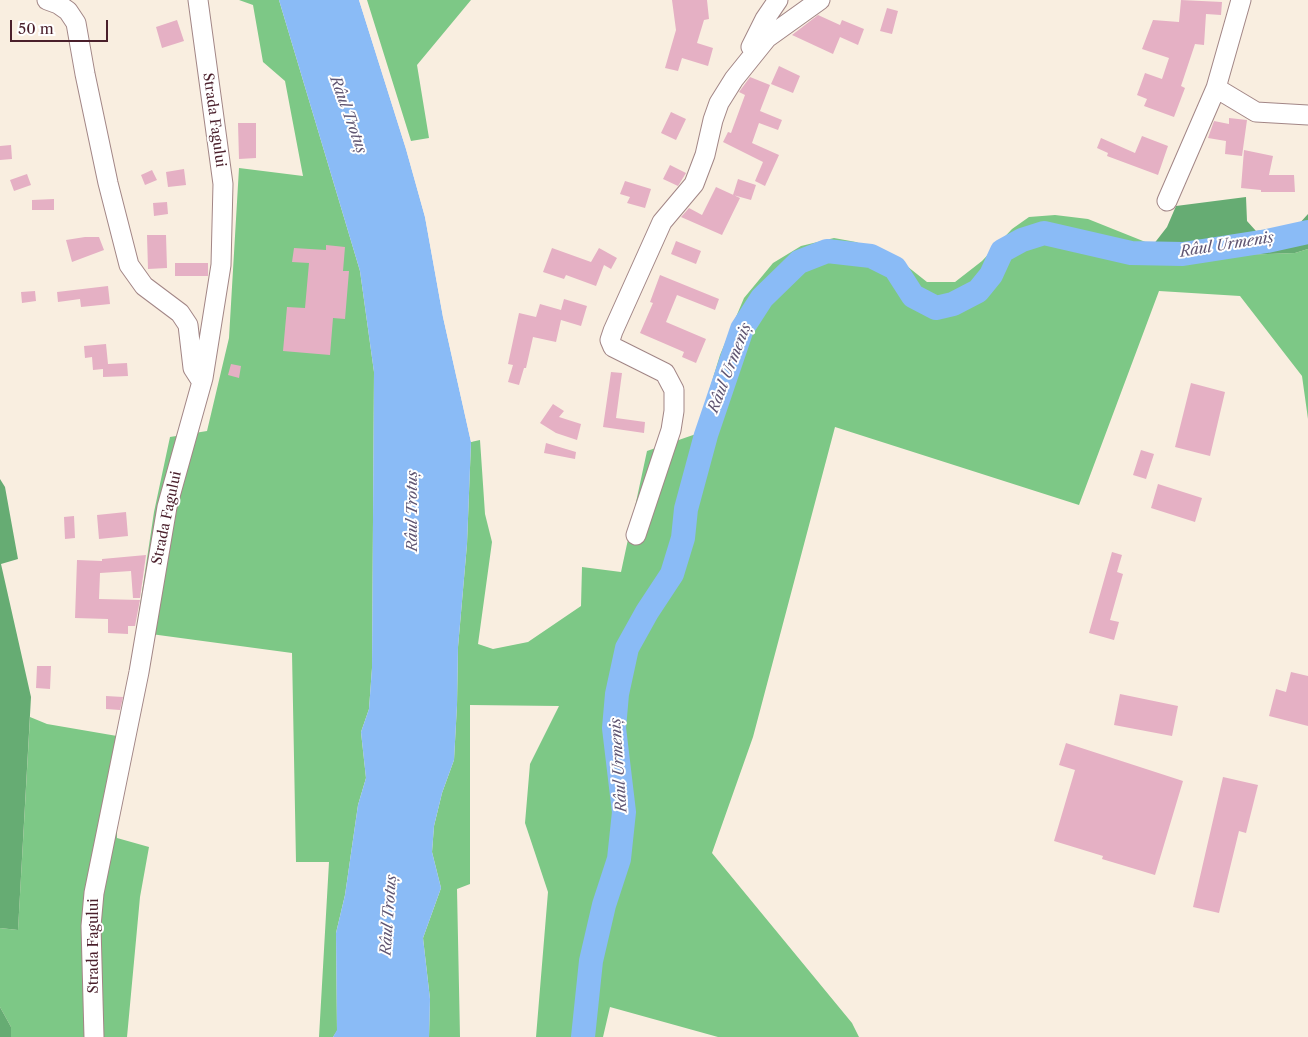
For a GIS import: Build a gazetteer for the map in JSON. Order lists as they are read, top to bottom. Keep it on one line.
{"streets":{"street":["Strada Fagului"]},"water":["Râul Trotuș","Râul Urmeniș"],"scale_bar":"50 m"}
